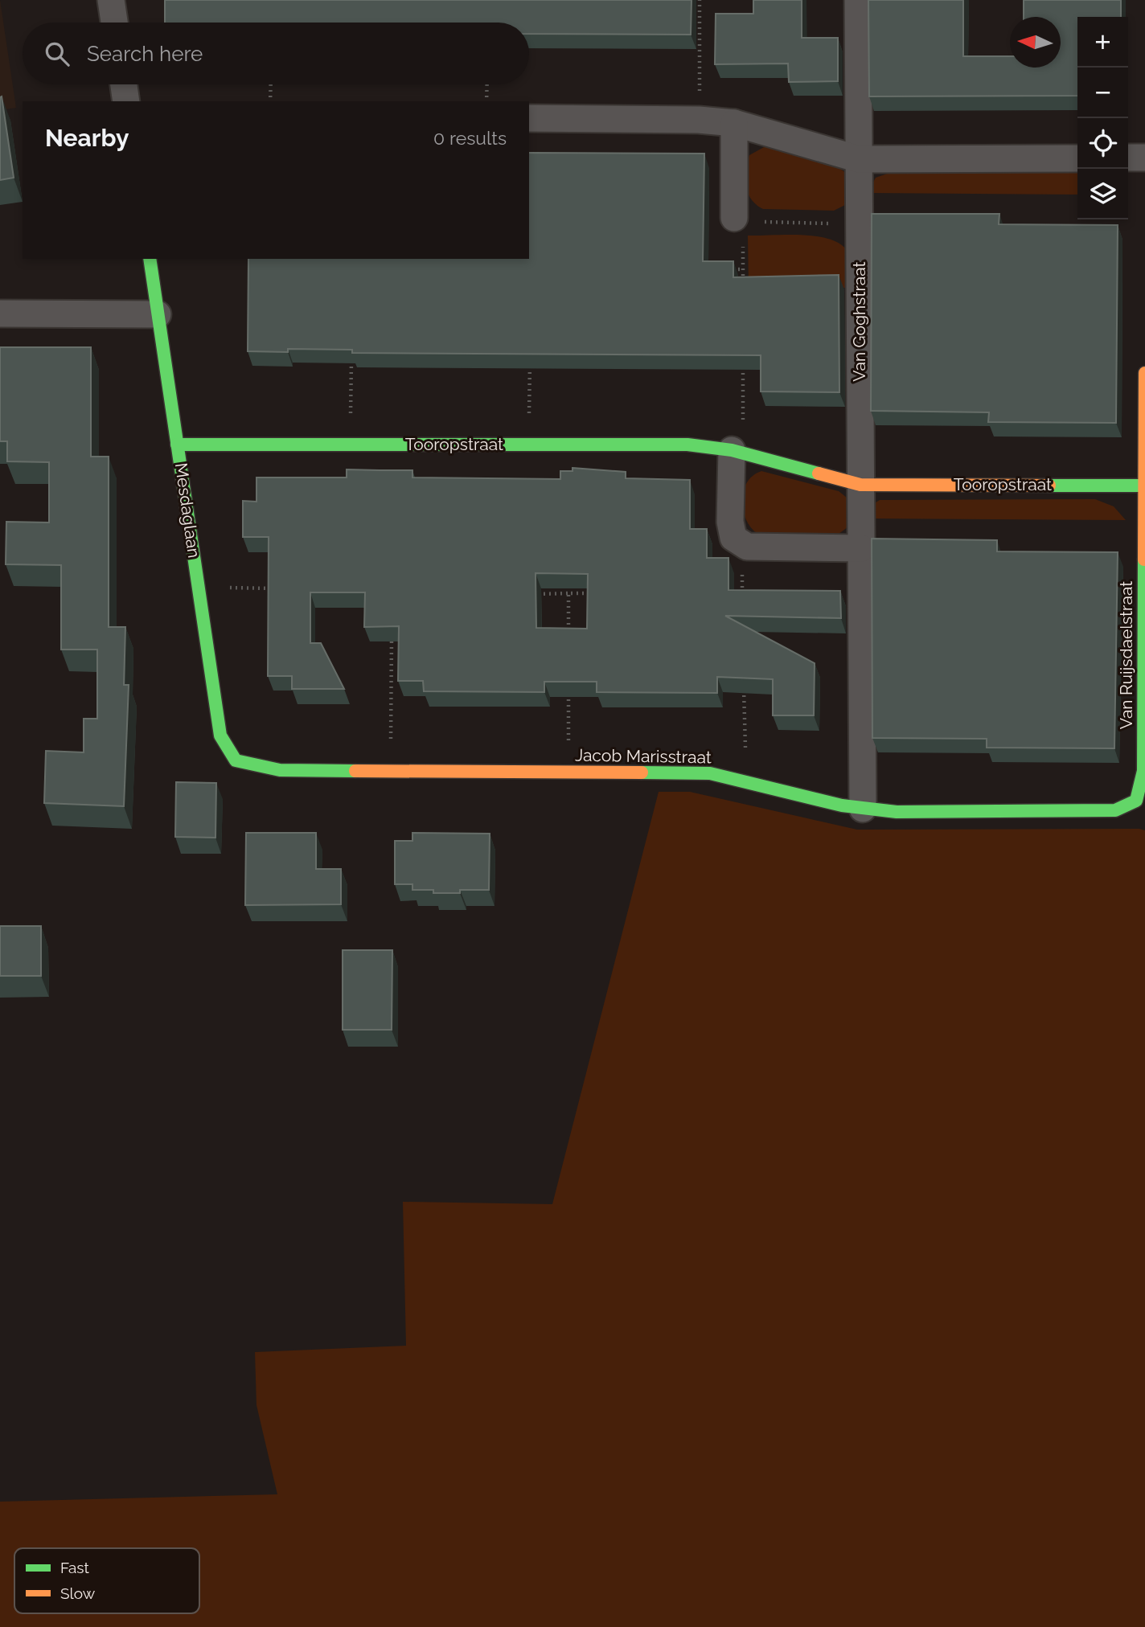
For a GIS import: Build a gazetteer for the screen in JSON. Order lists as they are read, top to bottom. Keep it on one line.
{"streets":{"street":["Van Goghstraat","Tooropstraat","Mesdaglaan","Van Ruijsdaelstraat","Jacob Marisstraat"]},"crossings":[["Van Goghstraat","Tooropstraat"],["Tooropstraat","Mesdaglaan"],["Tooropstraat","Van Ruijsdaelstraat"],["Mesdaglaan","Jacob Marisstraat"],["Van Ruijsdaelstraat","Jacob Marisstraat"]],"legend":["Fast","Slow"],"north":"left","page":{"map_buttons":["+","−"],"search":"Search here","heading":["Nearby","0 results"]}}
